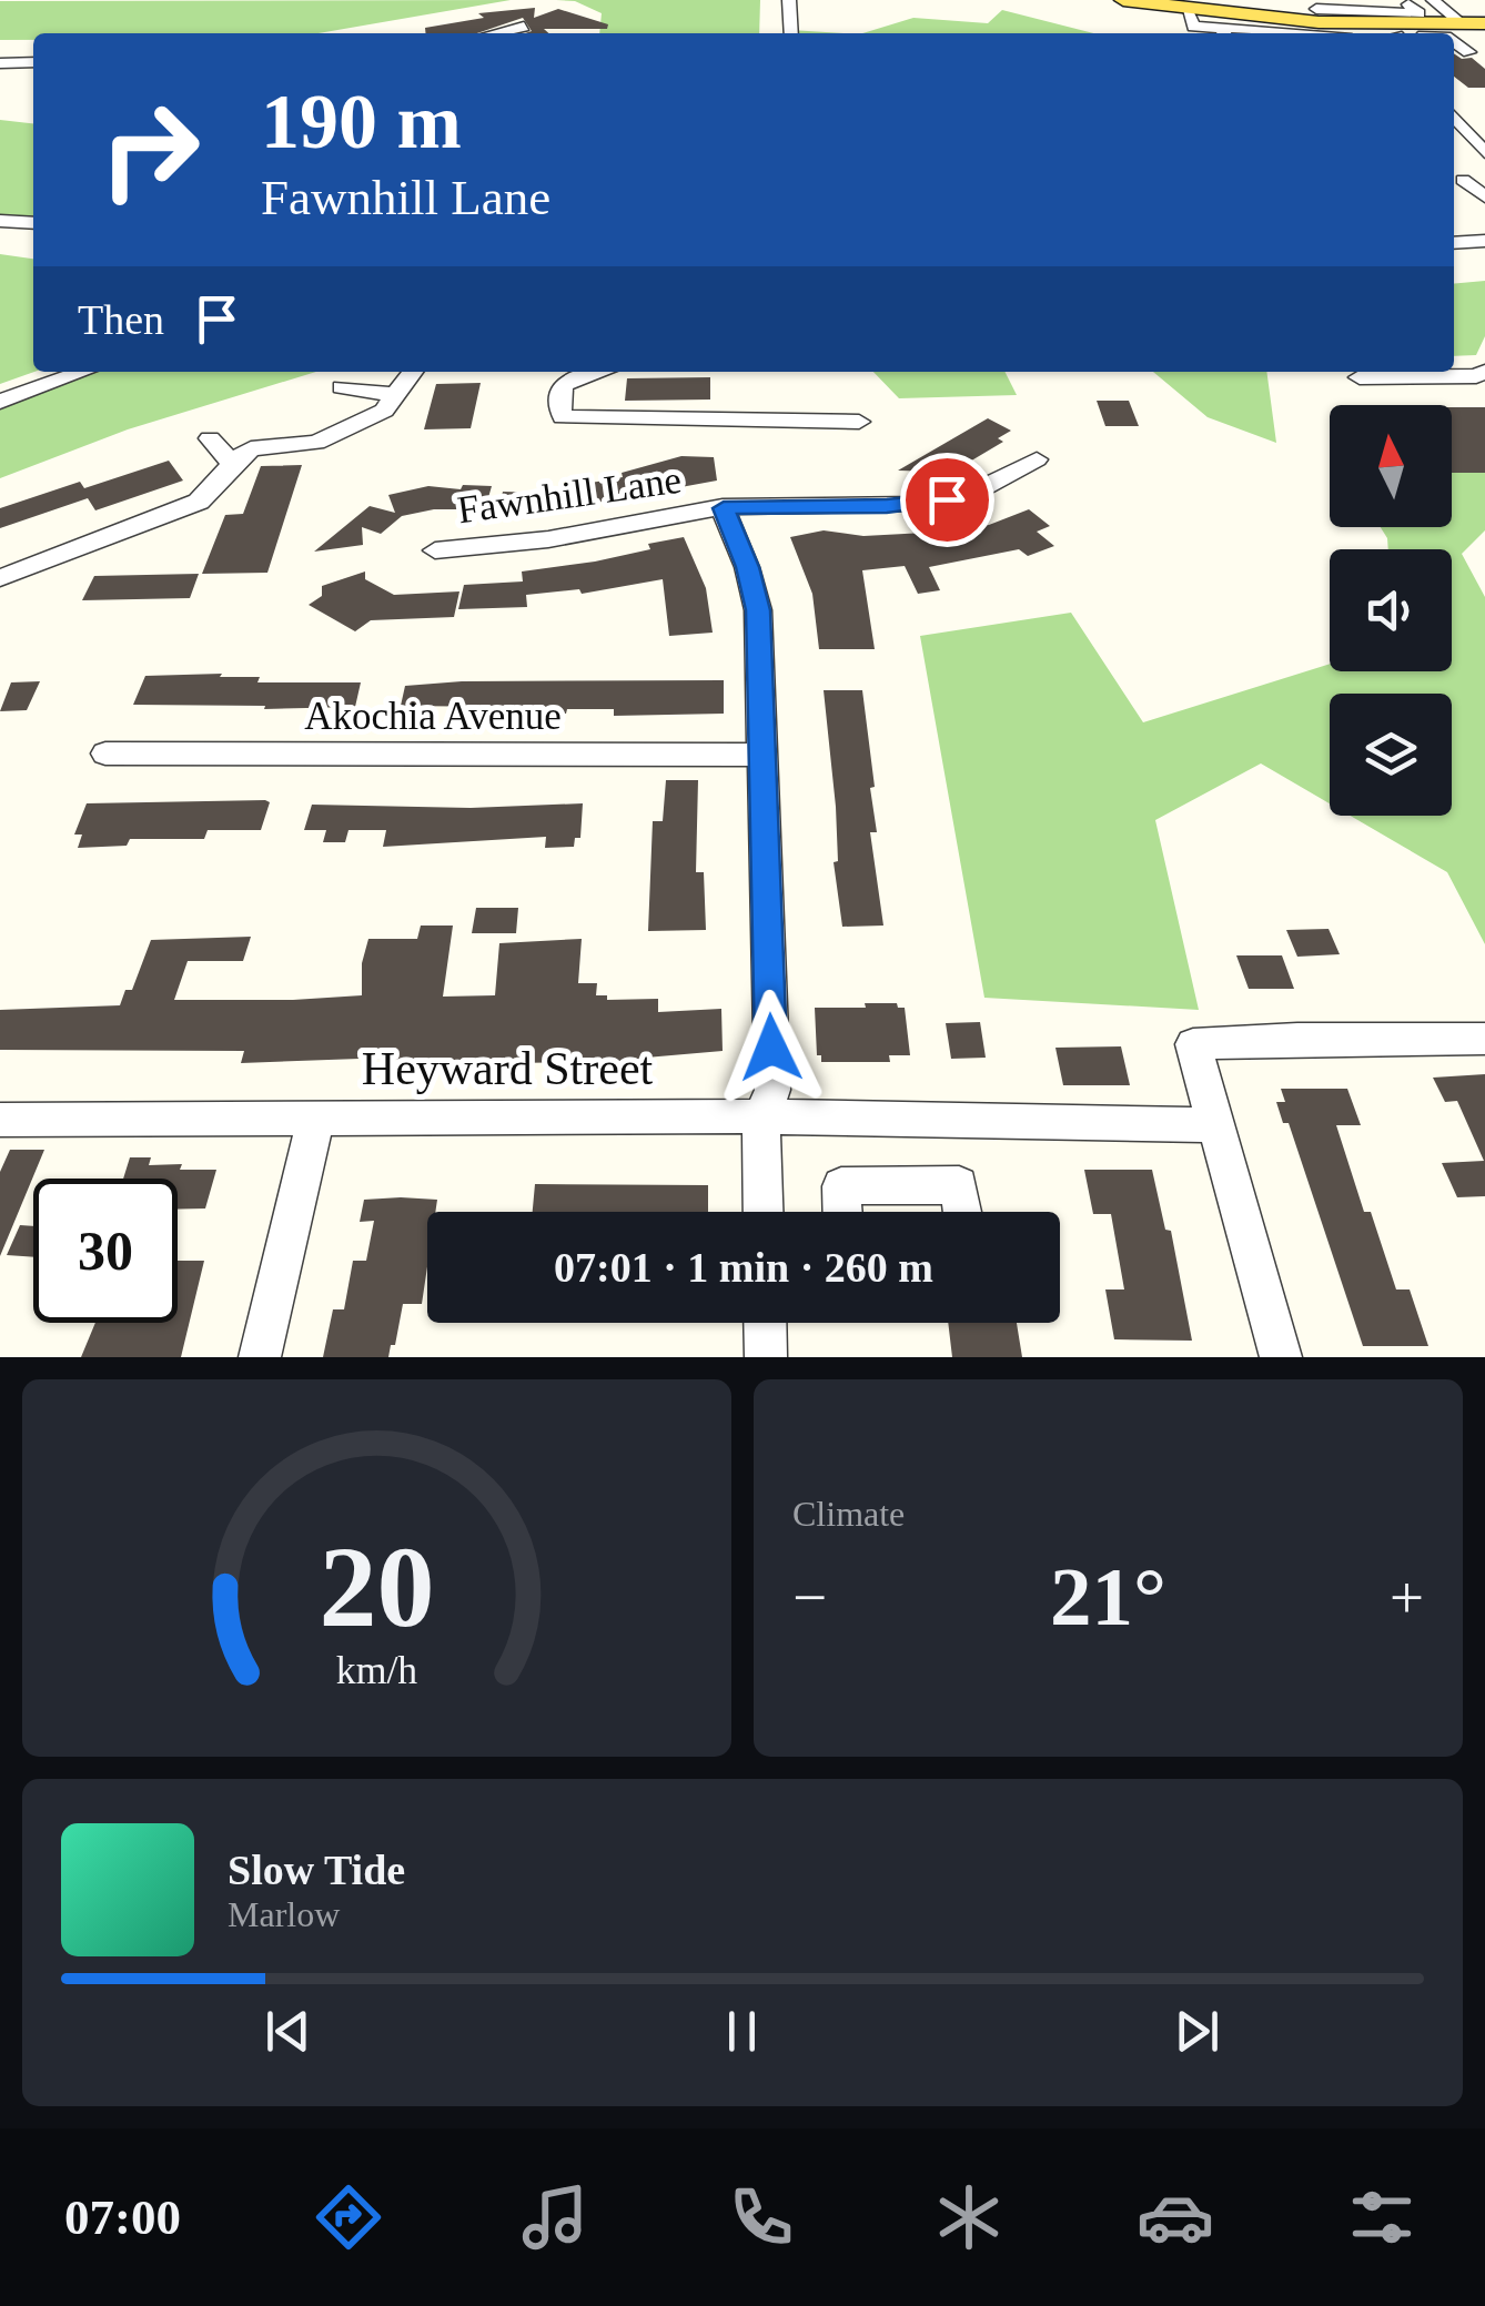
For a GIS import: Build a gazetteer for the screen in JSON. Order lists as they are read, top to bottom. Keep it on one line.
{"streets":{"street":["Fawnhill Lane","Akochia Avenue","Heyward Street"]},"north":"top","page":{"turn":["190 m","Fawnhill Lane"],"then":"Then","limit":"30","trip":"07:01 · 1 min · 260 m","tile":"Climate","heat":["−","21°","+"],"song":["Slow Tide","Marlow"],"tabs":"07:00","gauge":["20","km/h"]}}
